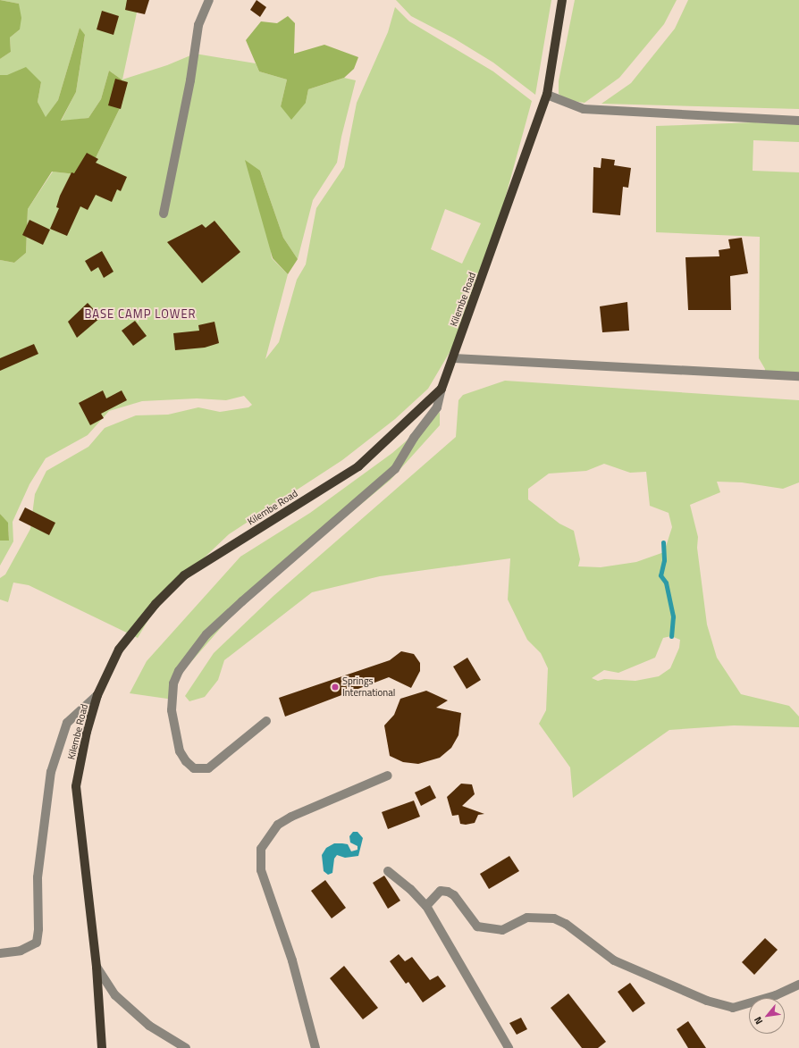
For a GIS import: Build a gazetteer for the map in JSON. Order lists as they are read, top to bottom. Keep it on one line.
{"streets":{"main road":["Kilembe Road"]},"districts":["BASE CAMP LOWER"],"places":["Springs International"],"north":"bottom left"}
